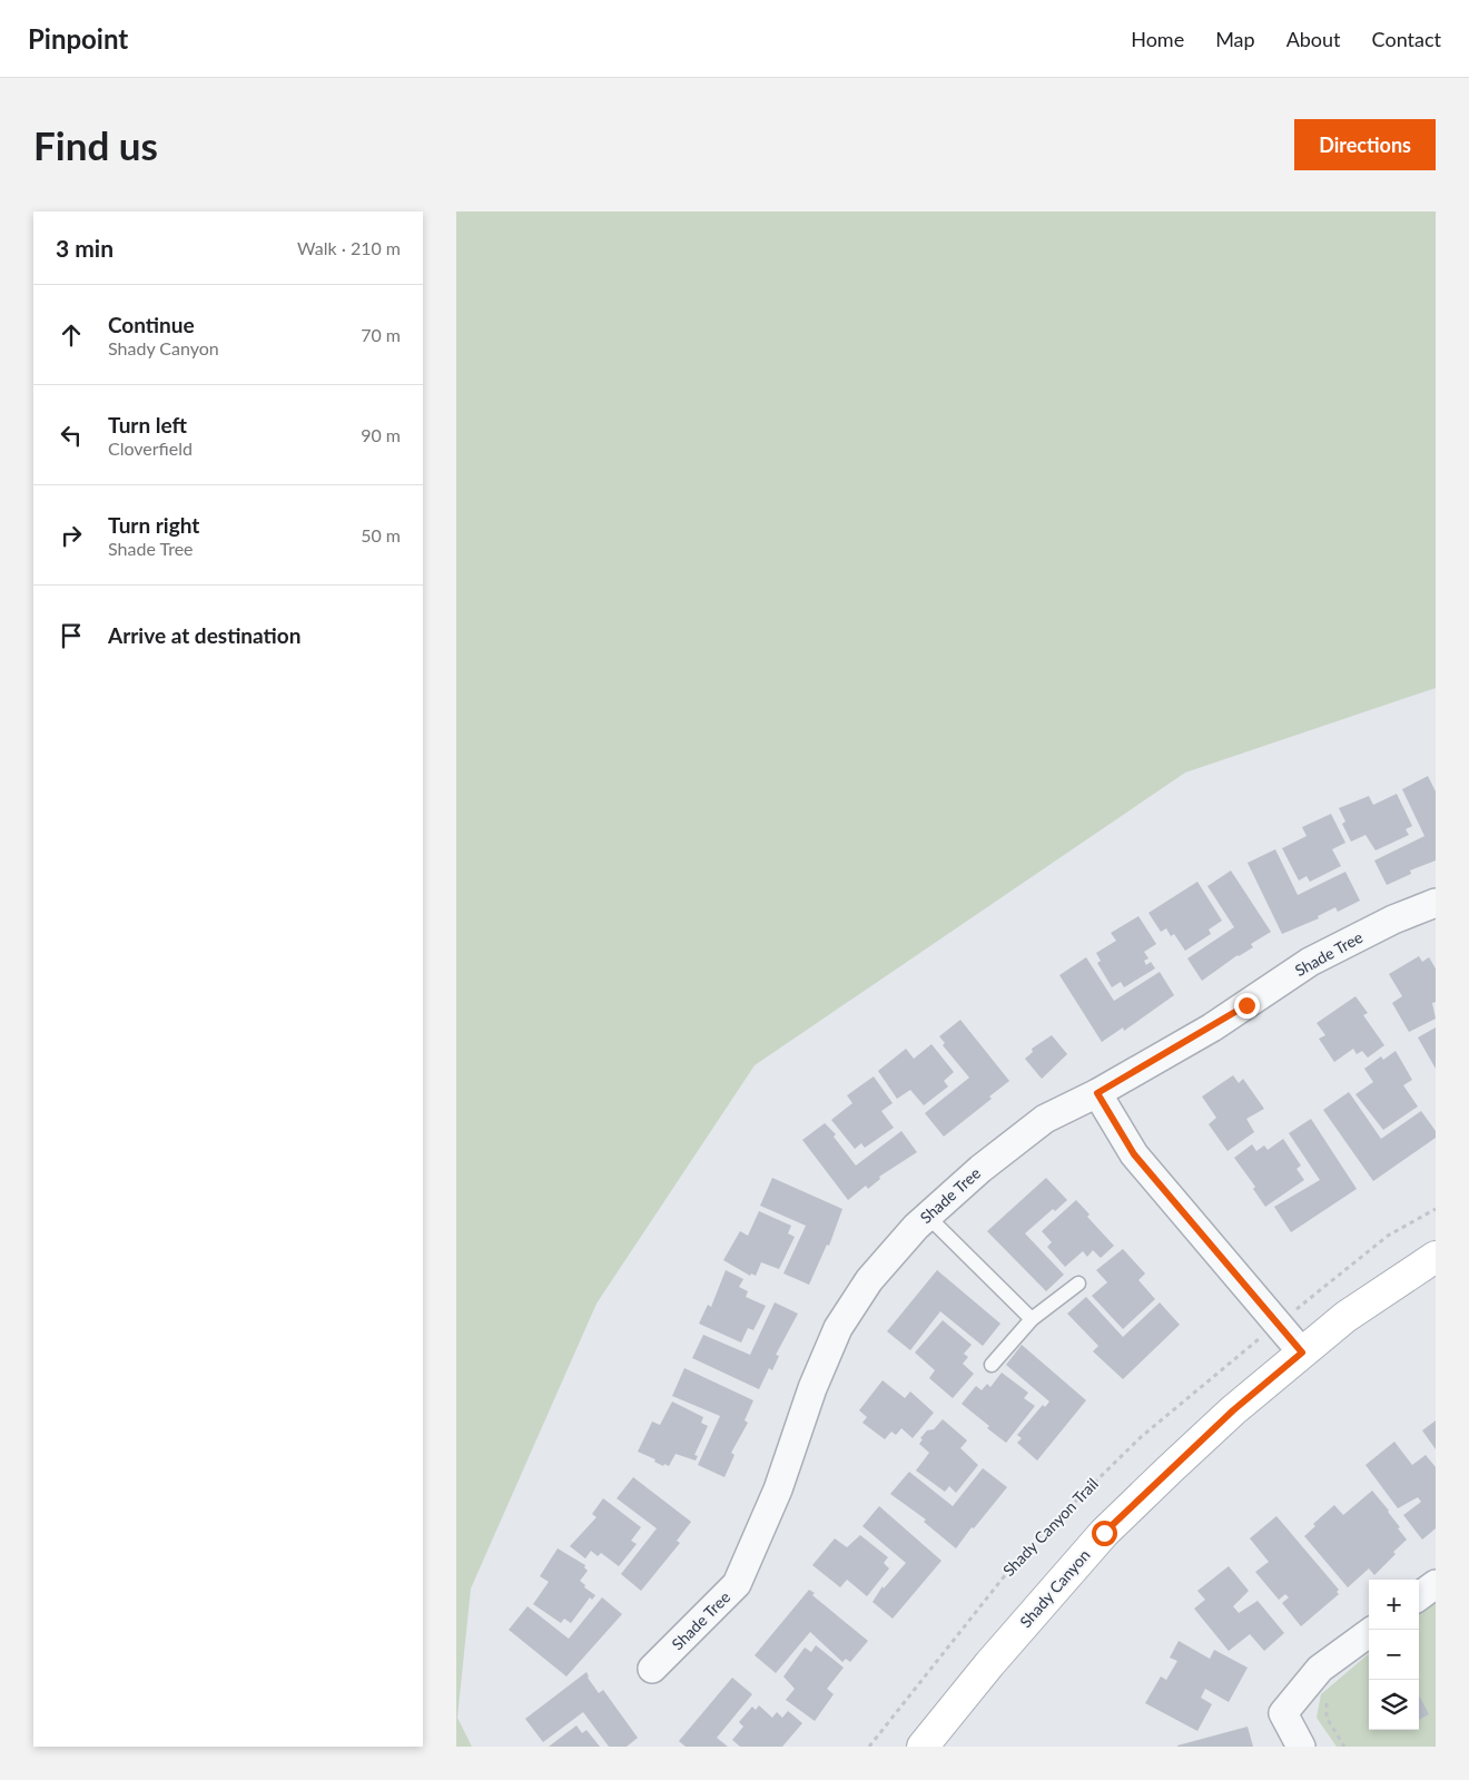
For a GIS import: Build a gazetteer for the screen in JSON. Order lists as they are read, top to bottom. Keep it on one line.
{"streets":{"main road":["Shady Canyon"],"street":["Shade Tree"],"path":["Shady Canyon Trail"]},"page":{"header":"Pinpoint","nav":["Home","Map","About","Contact"],"buttons":"Directions","title":"Find us","heading":["3 min","Walk · 210 m"],"list":[["Continue","Shady Canyon","70 m"],["Turn left","Cloverfield","90 m"],["Turn right","Shade Tree","50 m"],"Arrive at destination"],"map_buttons":["+","−"]}}
